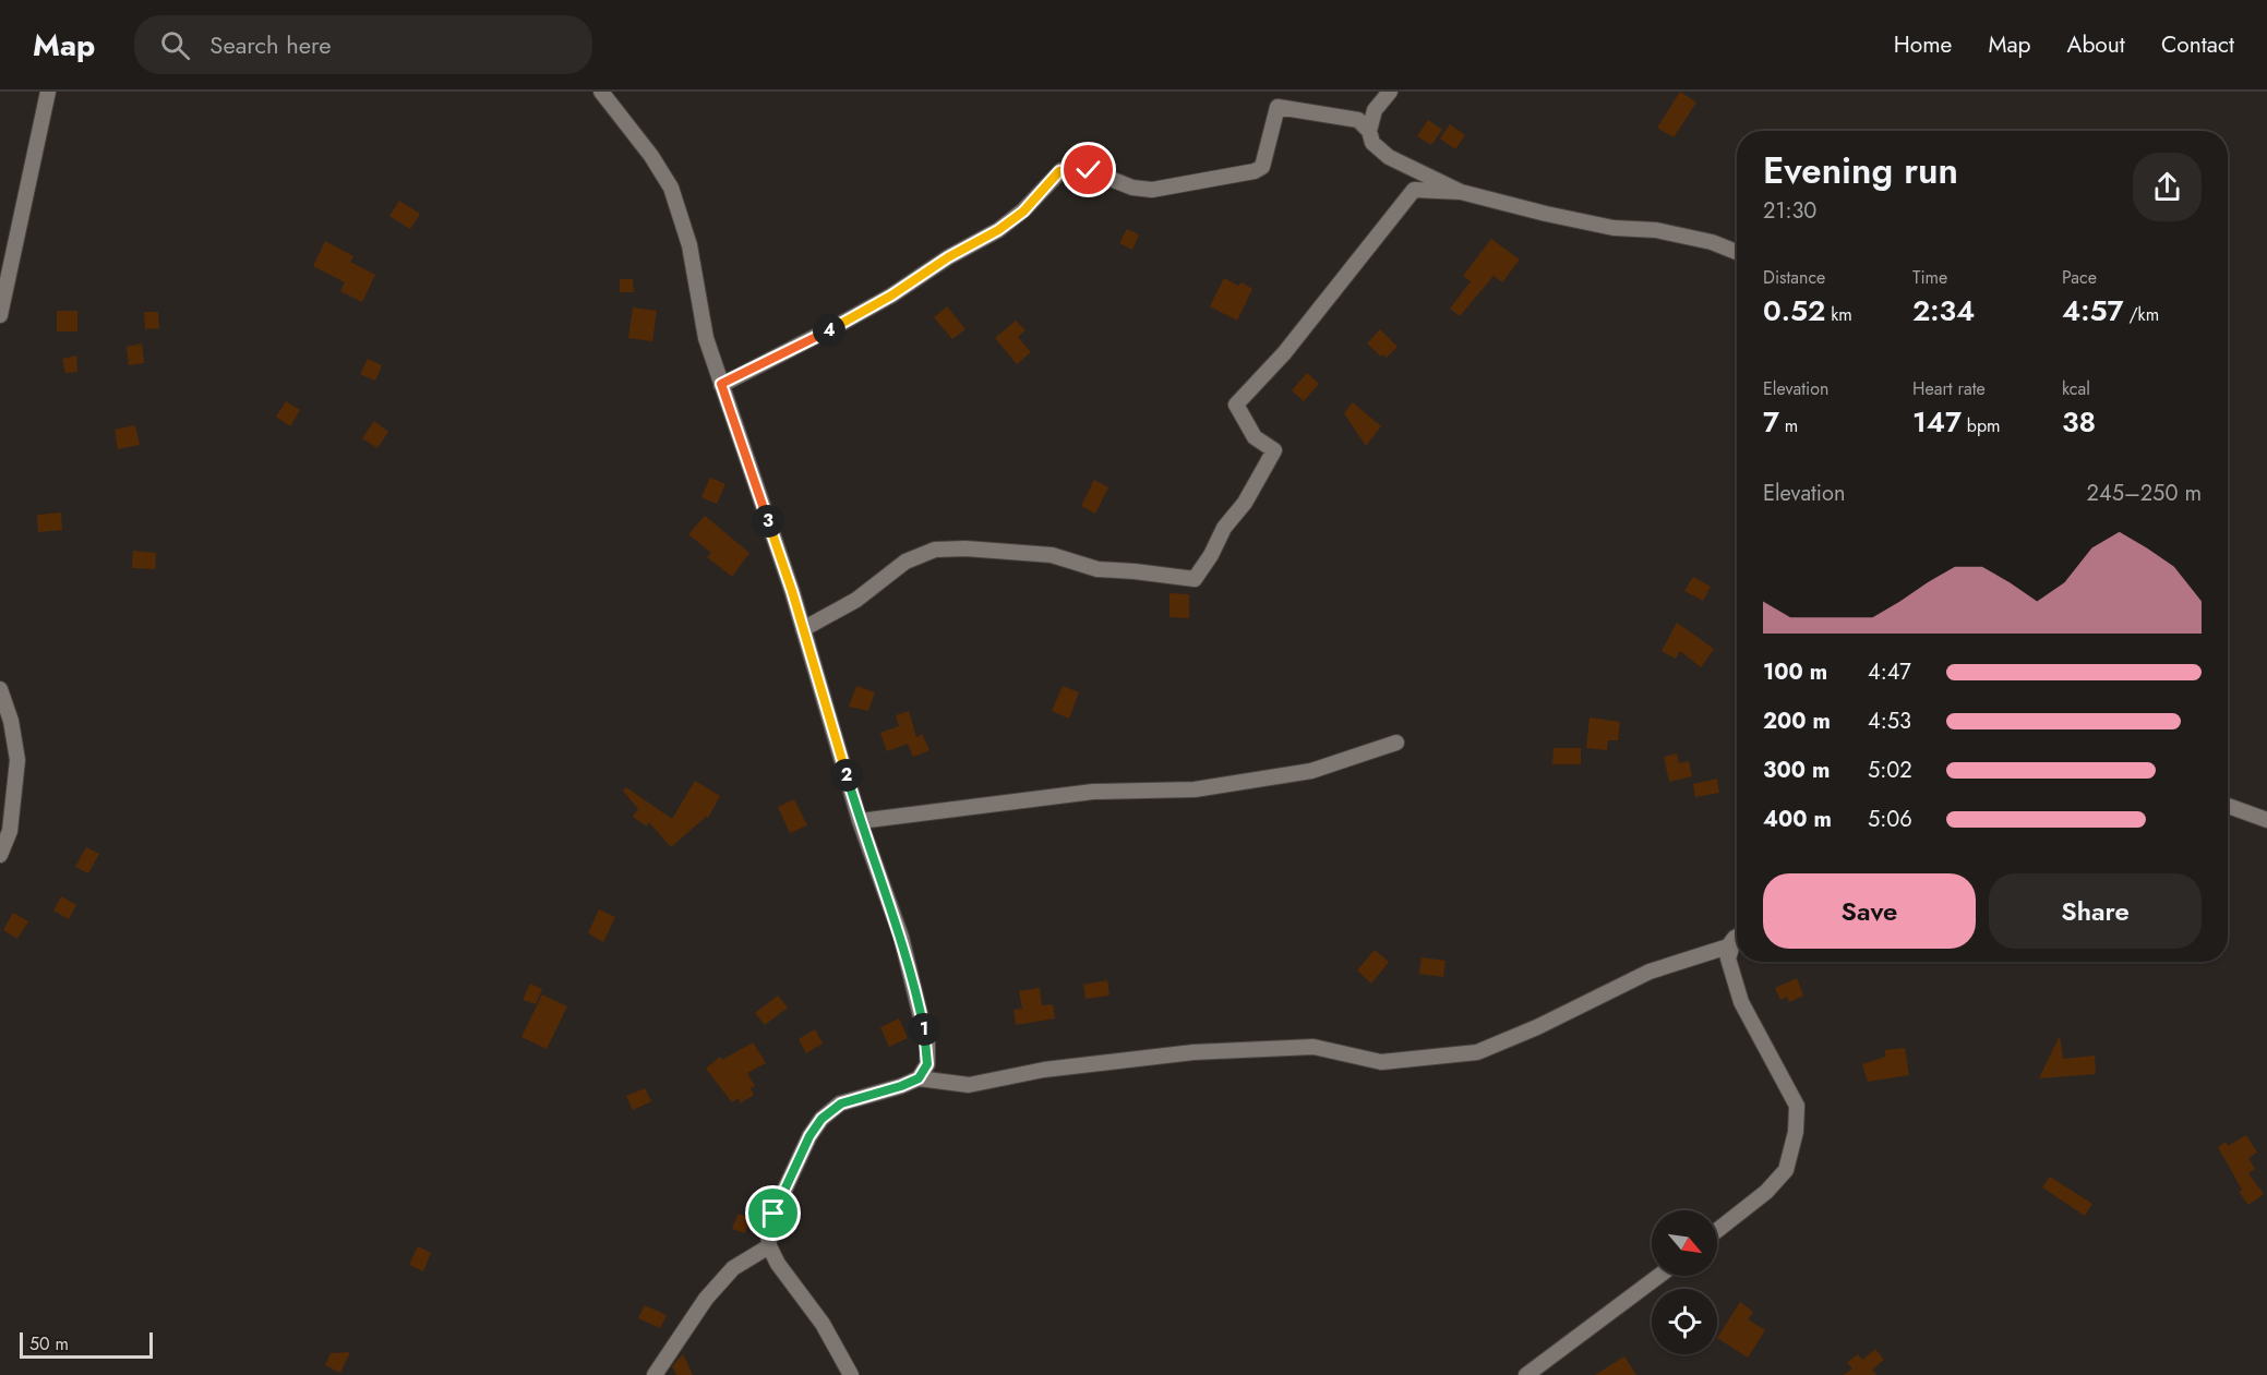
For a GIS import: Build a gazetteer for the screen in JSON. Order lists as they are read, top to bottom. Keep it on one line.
{"scale_bar":"50 m","north":"bottom right","page":{"header":"Map","search":"Search here","nav":["Home","Map","About","Contact"],"heading":["Evening run","21:30"],"stats":[["Distance","0.52 km"],["Time","2:34"],["Pace","4:57 /km"],["Elevation","7 m"],["Heart rate","147 bpm"],["kcal","38"]],"pins":["4","3","2","1"],"chart":["Elevation","245–250 m"],"list":[{"name":"100 m","note":"4:47"},{"name":"200 m","note":"4:53"},{"name":"300 m","note":"5:02"},{"name":"400 m","note":"5:06"}],"buttons":["Save","Share"],"scale":"50 m"}}
